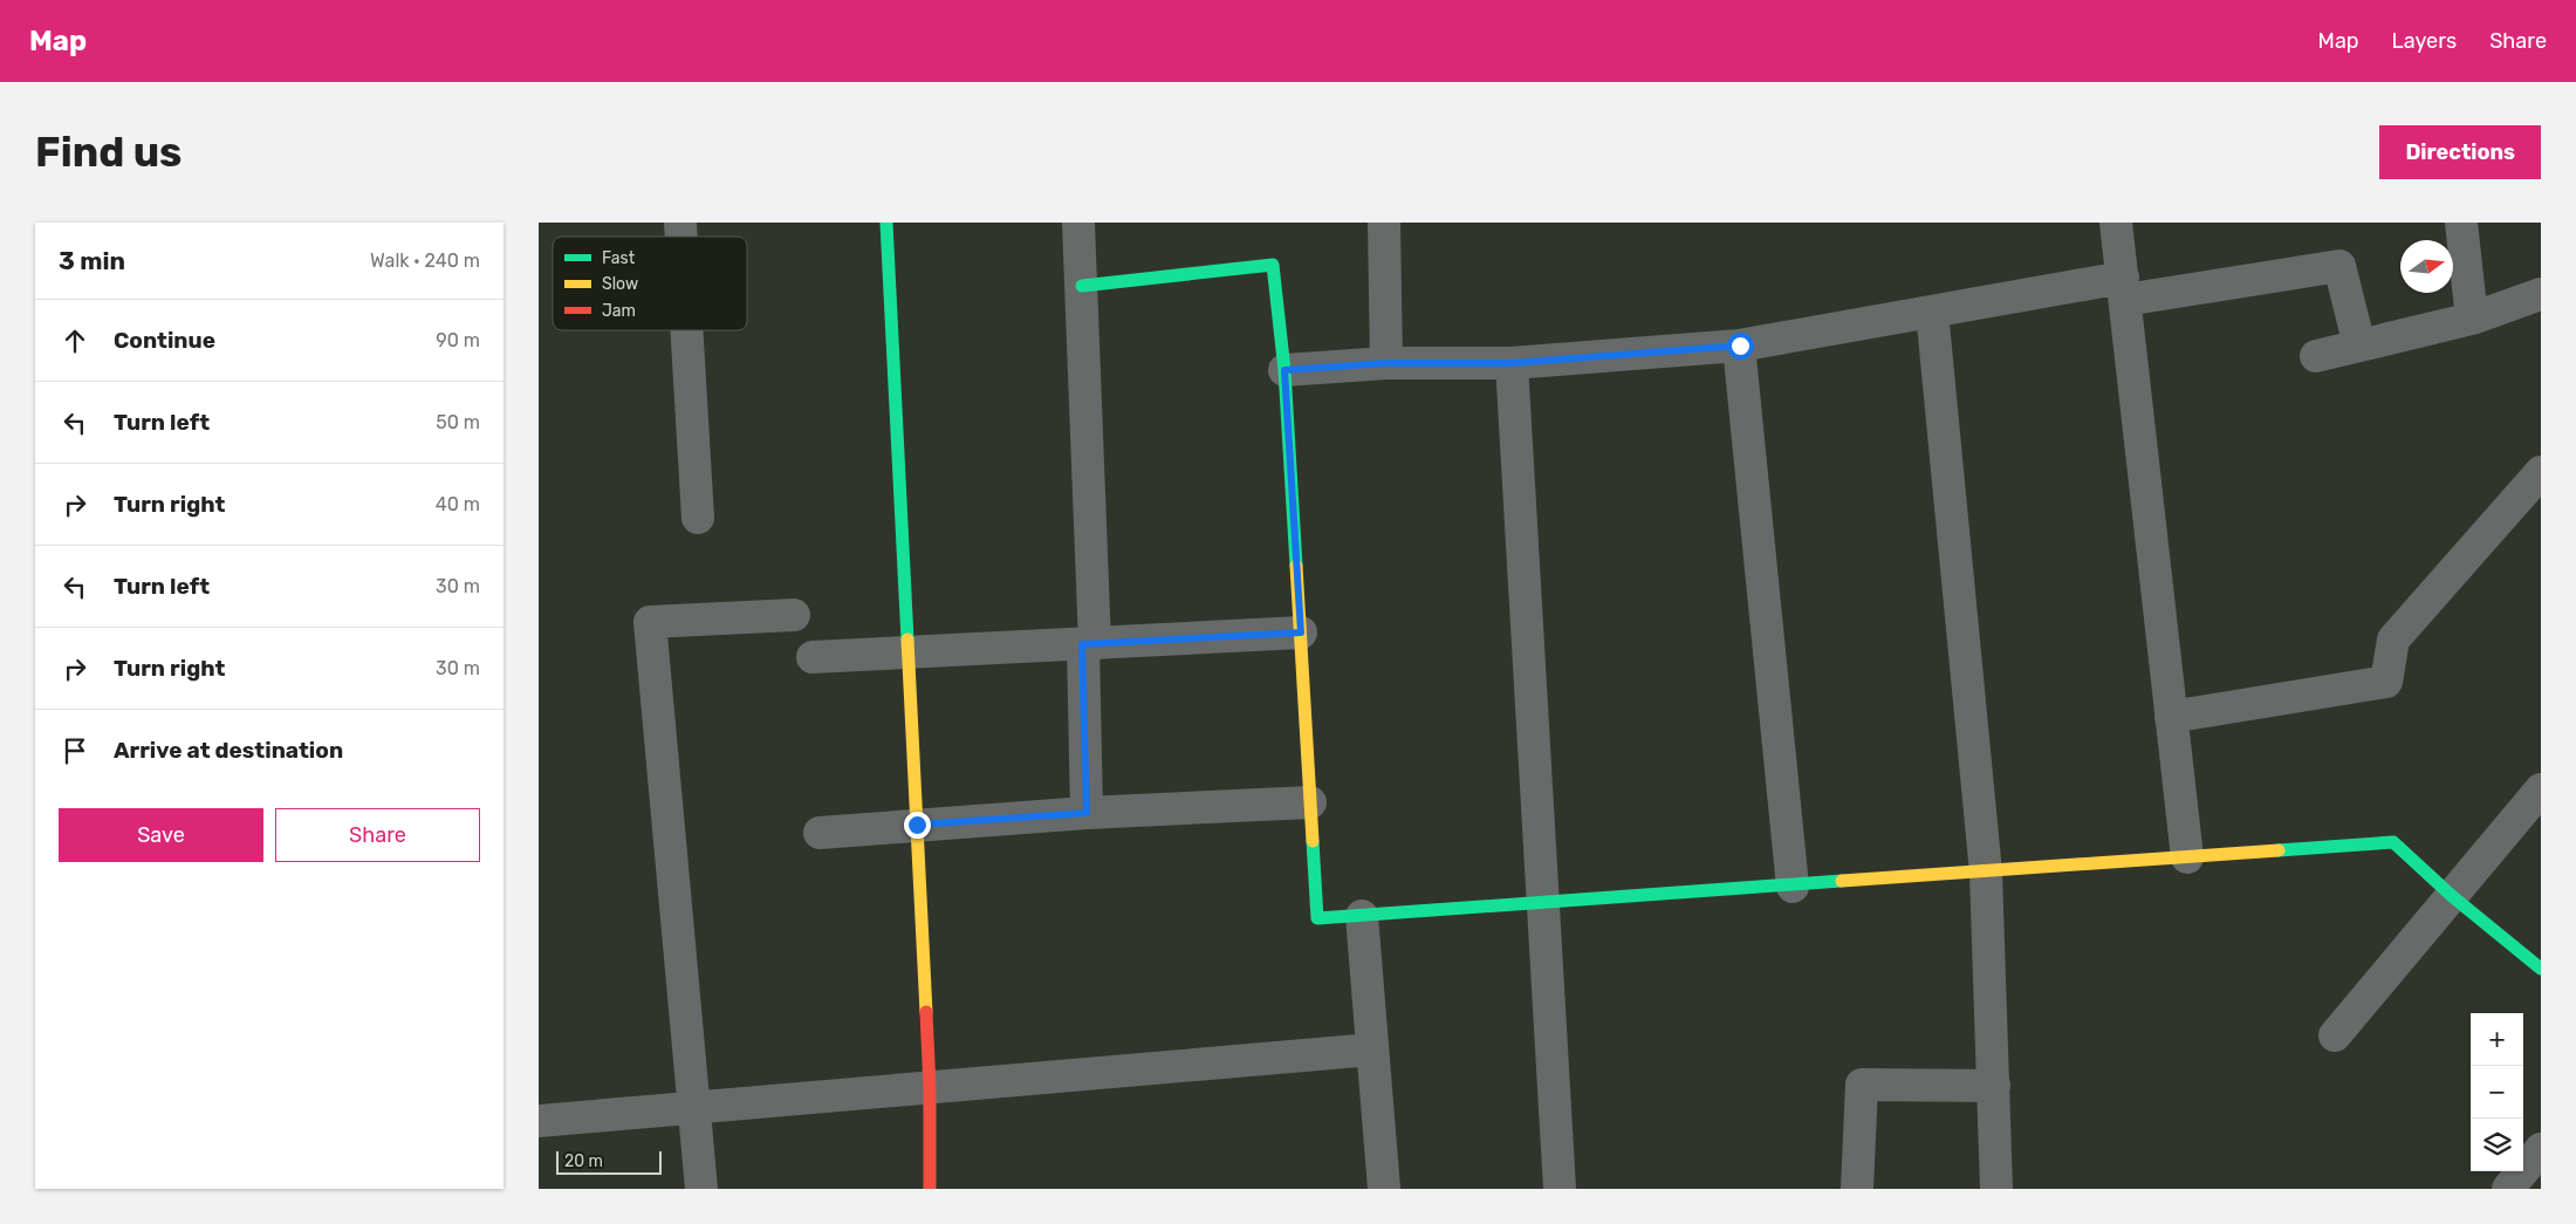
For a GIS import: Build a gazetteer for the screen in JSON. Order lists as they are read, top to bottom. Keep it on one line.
{"legend":["Fast","Slow","Jam"],"scale_bar":"20 m","north":"right","page":{"header":"Map","nav":["Map","Layers","Share"],"buttons":["Directions",["Save","Share"]],"title":"Find us","heading":["3 min","Walk · 240 m"],"list":[["Continue","90 m"],["Turn left","50 m"],["Turn right","40 m"],["Turn left","30 m"],["Turn right","30 m"],"Arrive at destination"],"map_buttons":["+","−"],"scale":"20 m"}}
